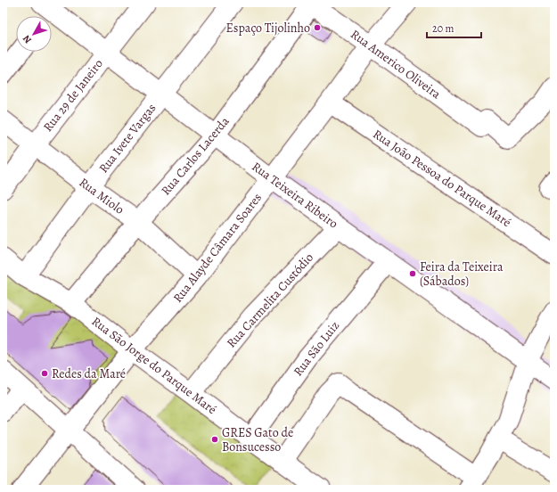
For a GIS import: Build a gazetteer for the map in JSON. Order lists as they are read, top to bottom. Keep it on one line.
{"streets":{"street":["Rua Americo Oliveira","Rua 29 de Janeiro","Rua Ivete Vargas","Rua Carlos Lacerda","Rua João Pessoa do Parque Maré","Rua Teixeira Ribeiro","Rua Miolo","Rua Alayde Câmara Soares","Rua Carmelita Custódio","Rua São Luiz","Rua São Jorge do Parque Maré"]},"crossings":[["Rua Americo Oliveira","Rua Carlos Lacerda"],["Rua Americo Oliveira","Rua Alayde Câmara Soares"],["Rua 29 de Janeiro","Rua Teixeira Ribeiro"],["Rua 29 de Janeiro","Rua Miolo"],["Rua Ivete Vargas","Rua Teixeira Ribeiro"],["Rua Ivete Vargas","Rua Miolo"],["Rua Ivete Vargas","Rua São Jorge do Parque Maré"],["Rua Carlos Lacerda","Rua Teixeira Ribeiro"],["Rua Carlos Lacerda","Rua Miolo"],["Rua Carlos Lacerda","Rua São Jorge do Parque Maré"],["Rua João Pessoa do Parque Maré","Rua Alayde Câmara Soares"],["Rua Teixeira Ribeiro","Rua Alayde Câmara Soares"],["Rua Teixeira Ribeiro","Rua Carmelita Custódio"],["Rua Teixeira Ribeiro","Rua São Luiz"],["Rua Miolo","Rua Alayde Câmara Soares"],["Rua Alayde Câmara Soares","Rua São Jorge do Parque Maré"],["Rua Carmelita Custódio","Rua São Jorge do Parque Maré"],["Rua São Luiz","Rua São Jorge do Parque Maré"]],"places":["Espaço Tijolinho","Feira da Teixeira (Sábados)","Redes da Maré","GRES Gato de Bonsucesso"],"scale_bar":"20 m","north":"bottom left"}
